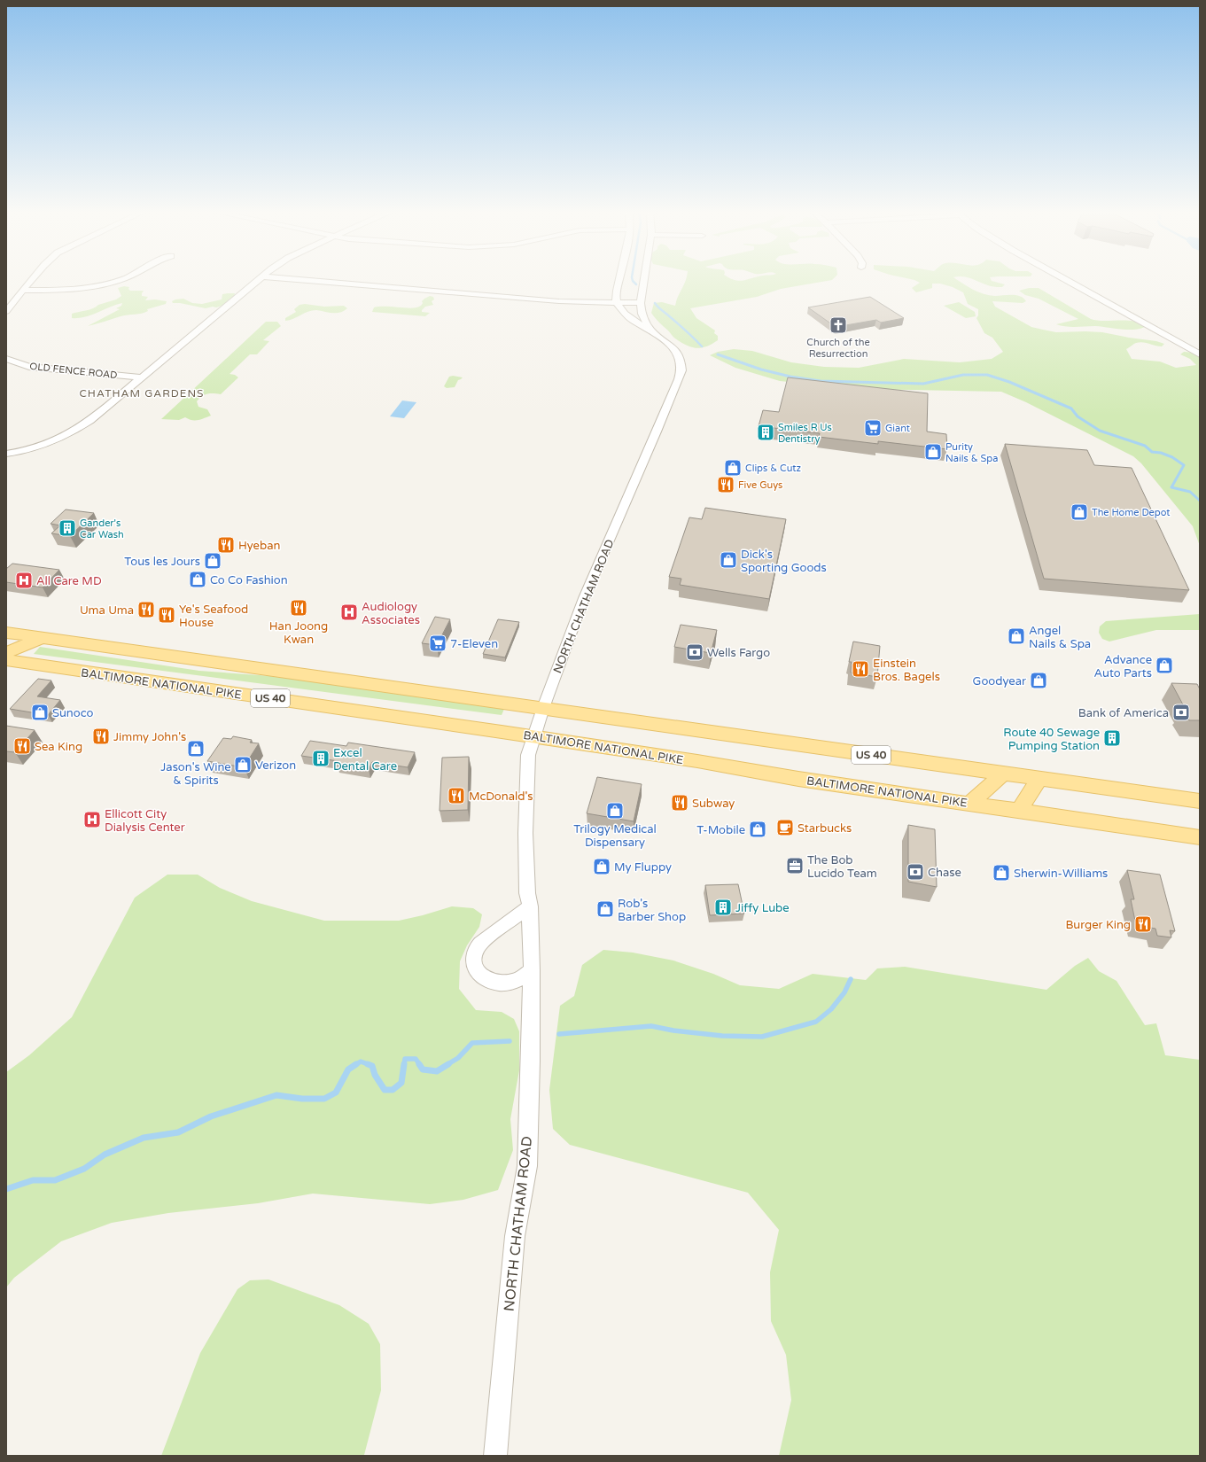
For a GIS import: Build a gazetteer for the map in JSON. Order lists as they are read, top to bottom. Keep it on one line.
{"streets":{"main road":["BALTIMORE NATIONAL PIKE","US 40"],"street":["OLD FENCE ROAD","NORTH CHATHAM ROAD"]},"crossings":[["NORTH CHATHAM ROAD","BALTIMORE NATIONAL PIKE"],["NORTH CHATHAM ROAD","US 40"]],"districts":["CHATHAM GARDENS"],"places":{"church":["Church of the Resurrection"],"supermarket":["Giant","7-Eleven"],"building":["Smiles R Us Dentistry","Gander's Car Wash","Route 40 Sewage Pumping Station","Excel Dental Care","Jiffy Lube"],"shop":["Purity Nails & Spa","Clips & Cutz","The Home Depot","Dick's Sporting Goods","Tous les Jours","Co Co Fashion","Angel Nails & Spa","Advance Auto Parts","Goodyear","Sunoco","Jason's Wine & Spirits","Verizon","Trilogy Medical Dispensary","T-Mobile","My Fluppy","Sherwin-Williams","Rob's Barber Shop"],"restaurant":["Five Guys","Hyeban","Han Joong Kwan","Uma Uma","Ye's Seafood House","Einstein Bros. Bagels","Jimmy John's","Sea King","McDonald's","Subway","Burger King"],"hospital":["All Care MD","Audiology Associates","Ellicott City Dialysis Center"],"bank":["Wells Fargo","Bank of America","Chase"],"cafe":["Starbucks"],"office":["The Bob Lucido Team"]}}
